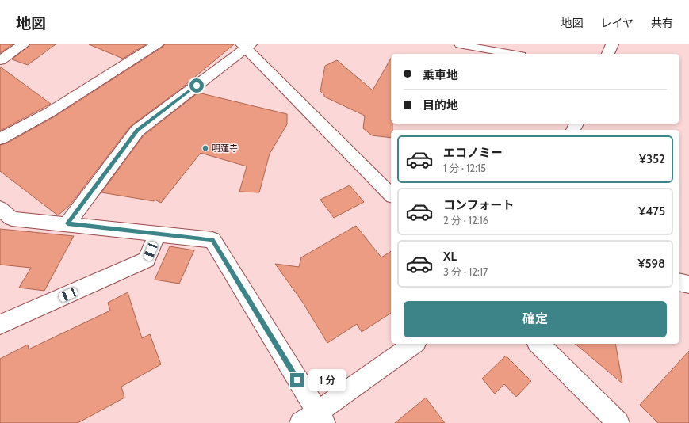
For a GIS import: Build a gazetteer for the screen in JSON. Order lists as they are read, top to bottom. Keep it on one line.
{"places":["明蓮寺"],"page":{"header":"地図","nav":["地図","レイヤ","共有"],"banner":["乗車地","目的地"],"list":[{"name":"エコノミー","note":"1 分 · 12:15","value":"¥352"},{"name":"コンフォート","note":"2 分 · 12:16","value":"¥475"},{"name":"XL","note":"3 分 · 12:17","value":"¥598"}],"buttons":"確定","bubble":"1 分"}}
